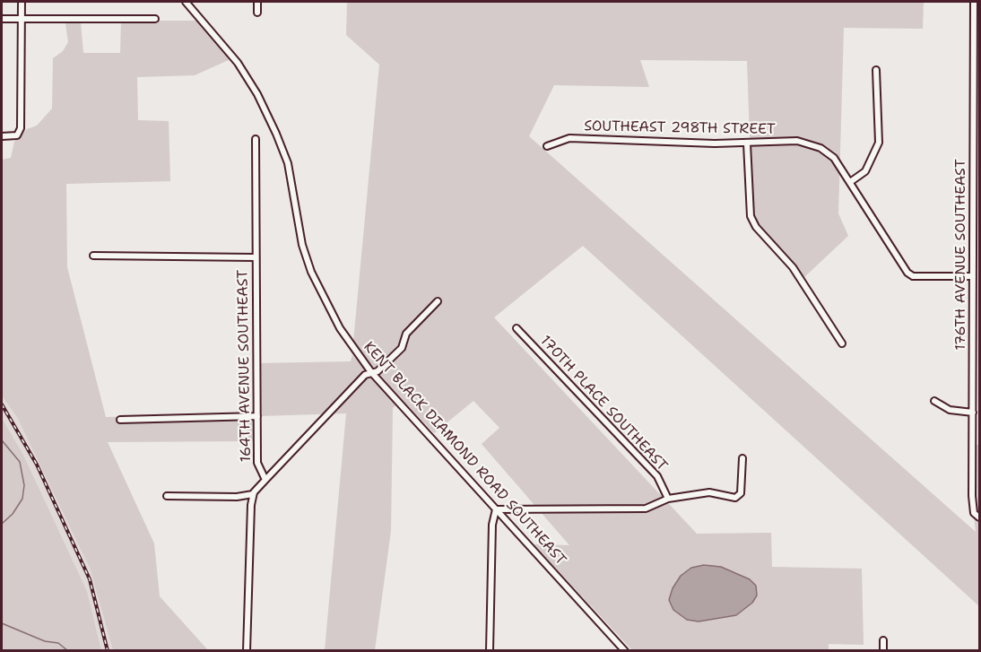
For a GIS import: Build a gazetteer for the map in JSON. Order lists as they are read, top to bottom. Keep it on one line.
{"streets":{"street":["SOUTHEAST 298TH STREET","176TH AVENUE SOUTHEAST","164TH AVENUE SOUTHEAST","170TH PLACE SOUTHEAST","KENT BLACK DIAMOND ROAD SOUTHEAST"]},"crossings":[["SOUTHEAST 298TH STREET","176TH AVENUE SOUTHEAST"]]}
